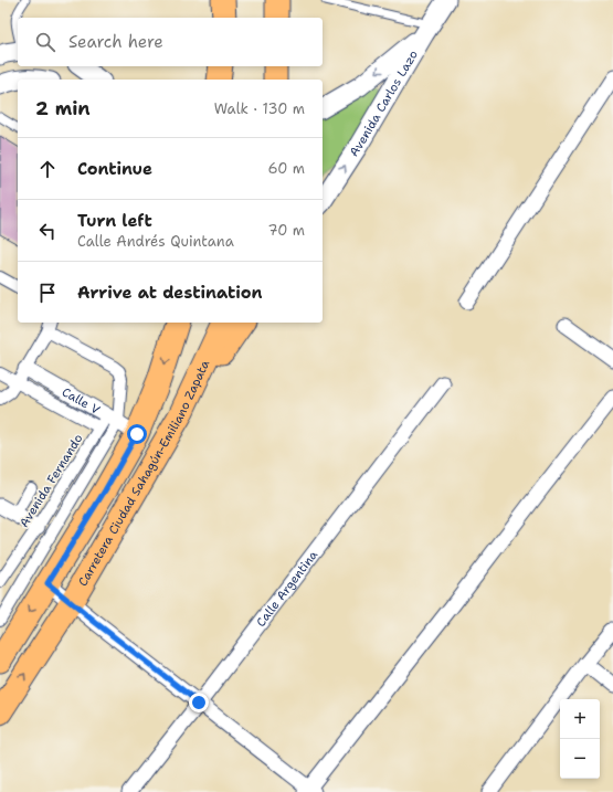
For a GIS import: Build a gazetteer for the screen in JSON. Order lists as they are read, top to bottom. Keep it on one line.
{"streets":{"main road":["Carretera Ciudad Sahagún-Emiliano Zapata"],"street":["Avenida Carlos Lazo","Calle V","Avenida Fernando","Calle Argentina"]},"crossings":[["Calle V","Carretera Ciudad Sahagún-Emiliano Zapata"],["Calle V","Avenida Fernando"],["Carretera Ciudad Sahagún-Emiliano Zapata","Avenida Fernando"]],"page":{"search":"Search here","heading":["2 min","Walk · 130 m"],"list":[["Continue","60 m"],["Turn left","Calle Andrés Quintana","70 m"],"Arrive at destination"],"map_buttons":["+","−"]}}
